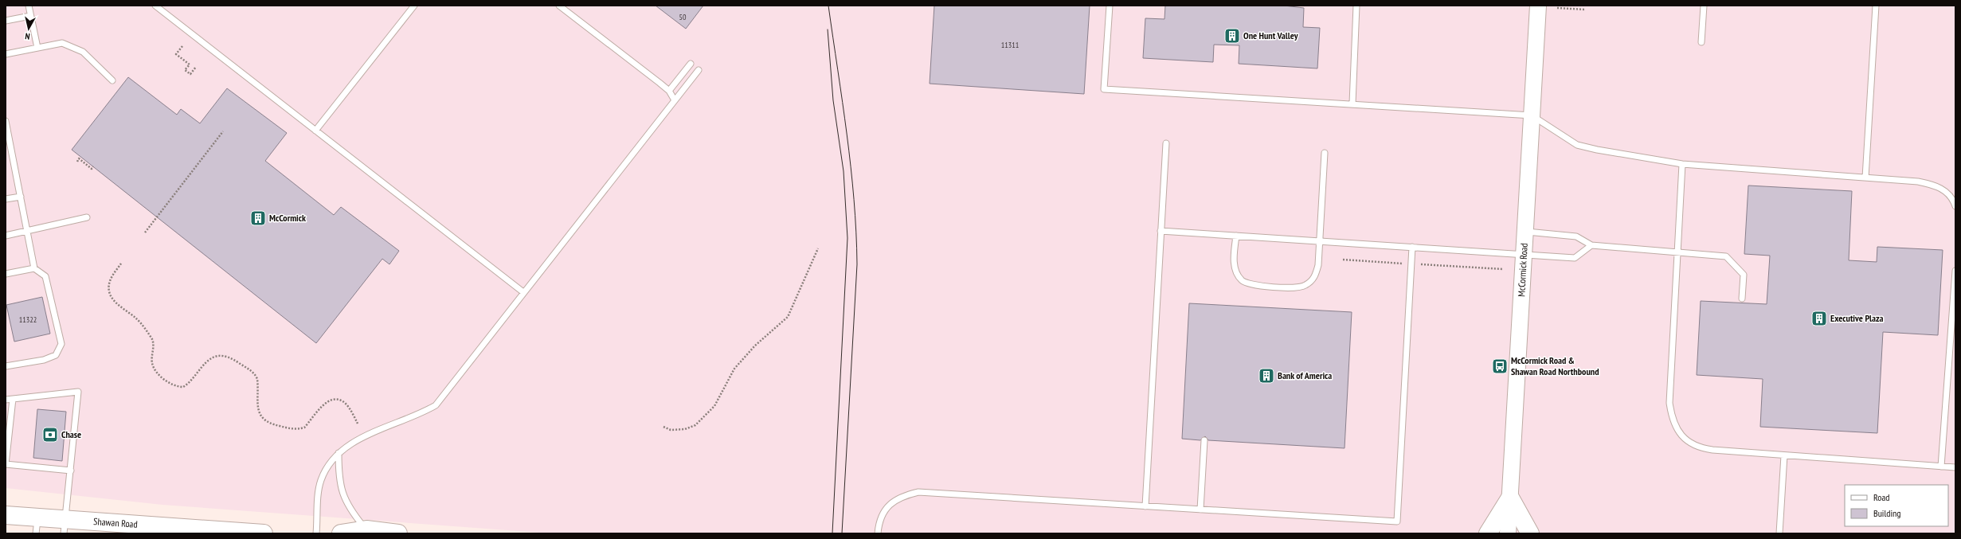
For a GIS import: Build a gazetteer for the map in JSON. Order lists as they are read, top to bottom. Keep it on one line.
{"streets":{"main road":["McCormick Road","Shawan Road"]},"places":{"building":["One Hunt Valley","McCormick","Executive Plaza","Bank of America"],"bus stop":["McCormick Road & Shawan Road Northbound"],"bank":["Chase"]},"house_numbers":["50","11311","11322"],"legend":["Road","Building"],"north":"bottom"}
